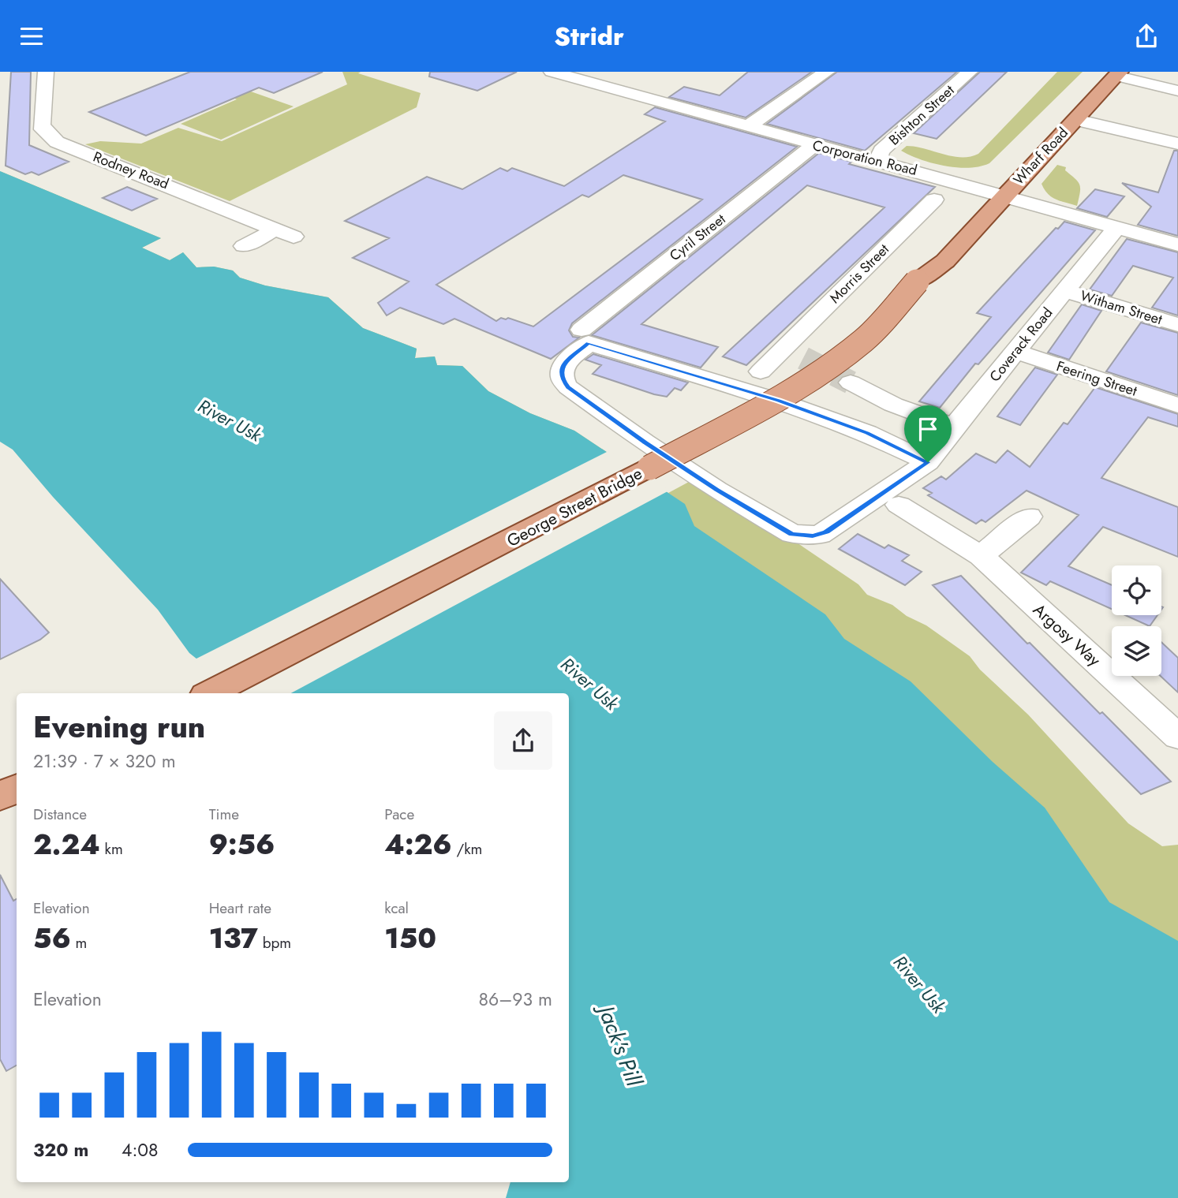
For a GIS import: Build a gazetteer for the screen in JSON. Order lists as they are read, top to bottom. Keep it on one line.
{"streets":{"main road":["Wharf Road","George Street Bridge"],"street":["Bishton Street","Corporation Road","Rodney Road","Cyril Street","Morris Street","Witham Street","Coverack Road","Feering Street","Argosy Way"]},"crossings":[["Bishton Street","Corporation Road"],["Wharf Road","Corporation Road"],["Wharf Road","George Street Bridge"],["Corporation Road","Cyril Street"],["Corporation Road","Coverack Road"],["Witham Street","Coverack Road"],["Coverack Road","Feering Street"]],"water":["River Usk","Jack's Pill"],"page":{"header":"Stridr","heading":["Evening run","21:39 · 7 × 320 m"],"stats":[["Distance","2.24 km"],["Time","9:56"],["Pace","4:26 /km"],["Elevation","56 m"],["Heart rate","137 bpm"],["kcal","150"]],"chart":["Elevation","86–93 m"],"list":[{"name":"320 m","note":"4:08"}]}}
